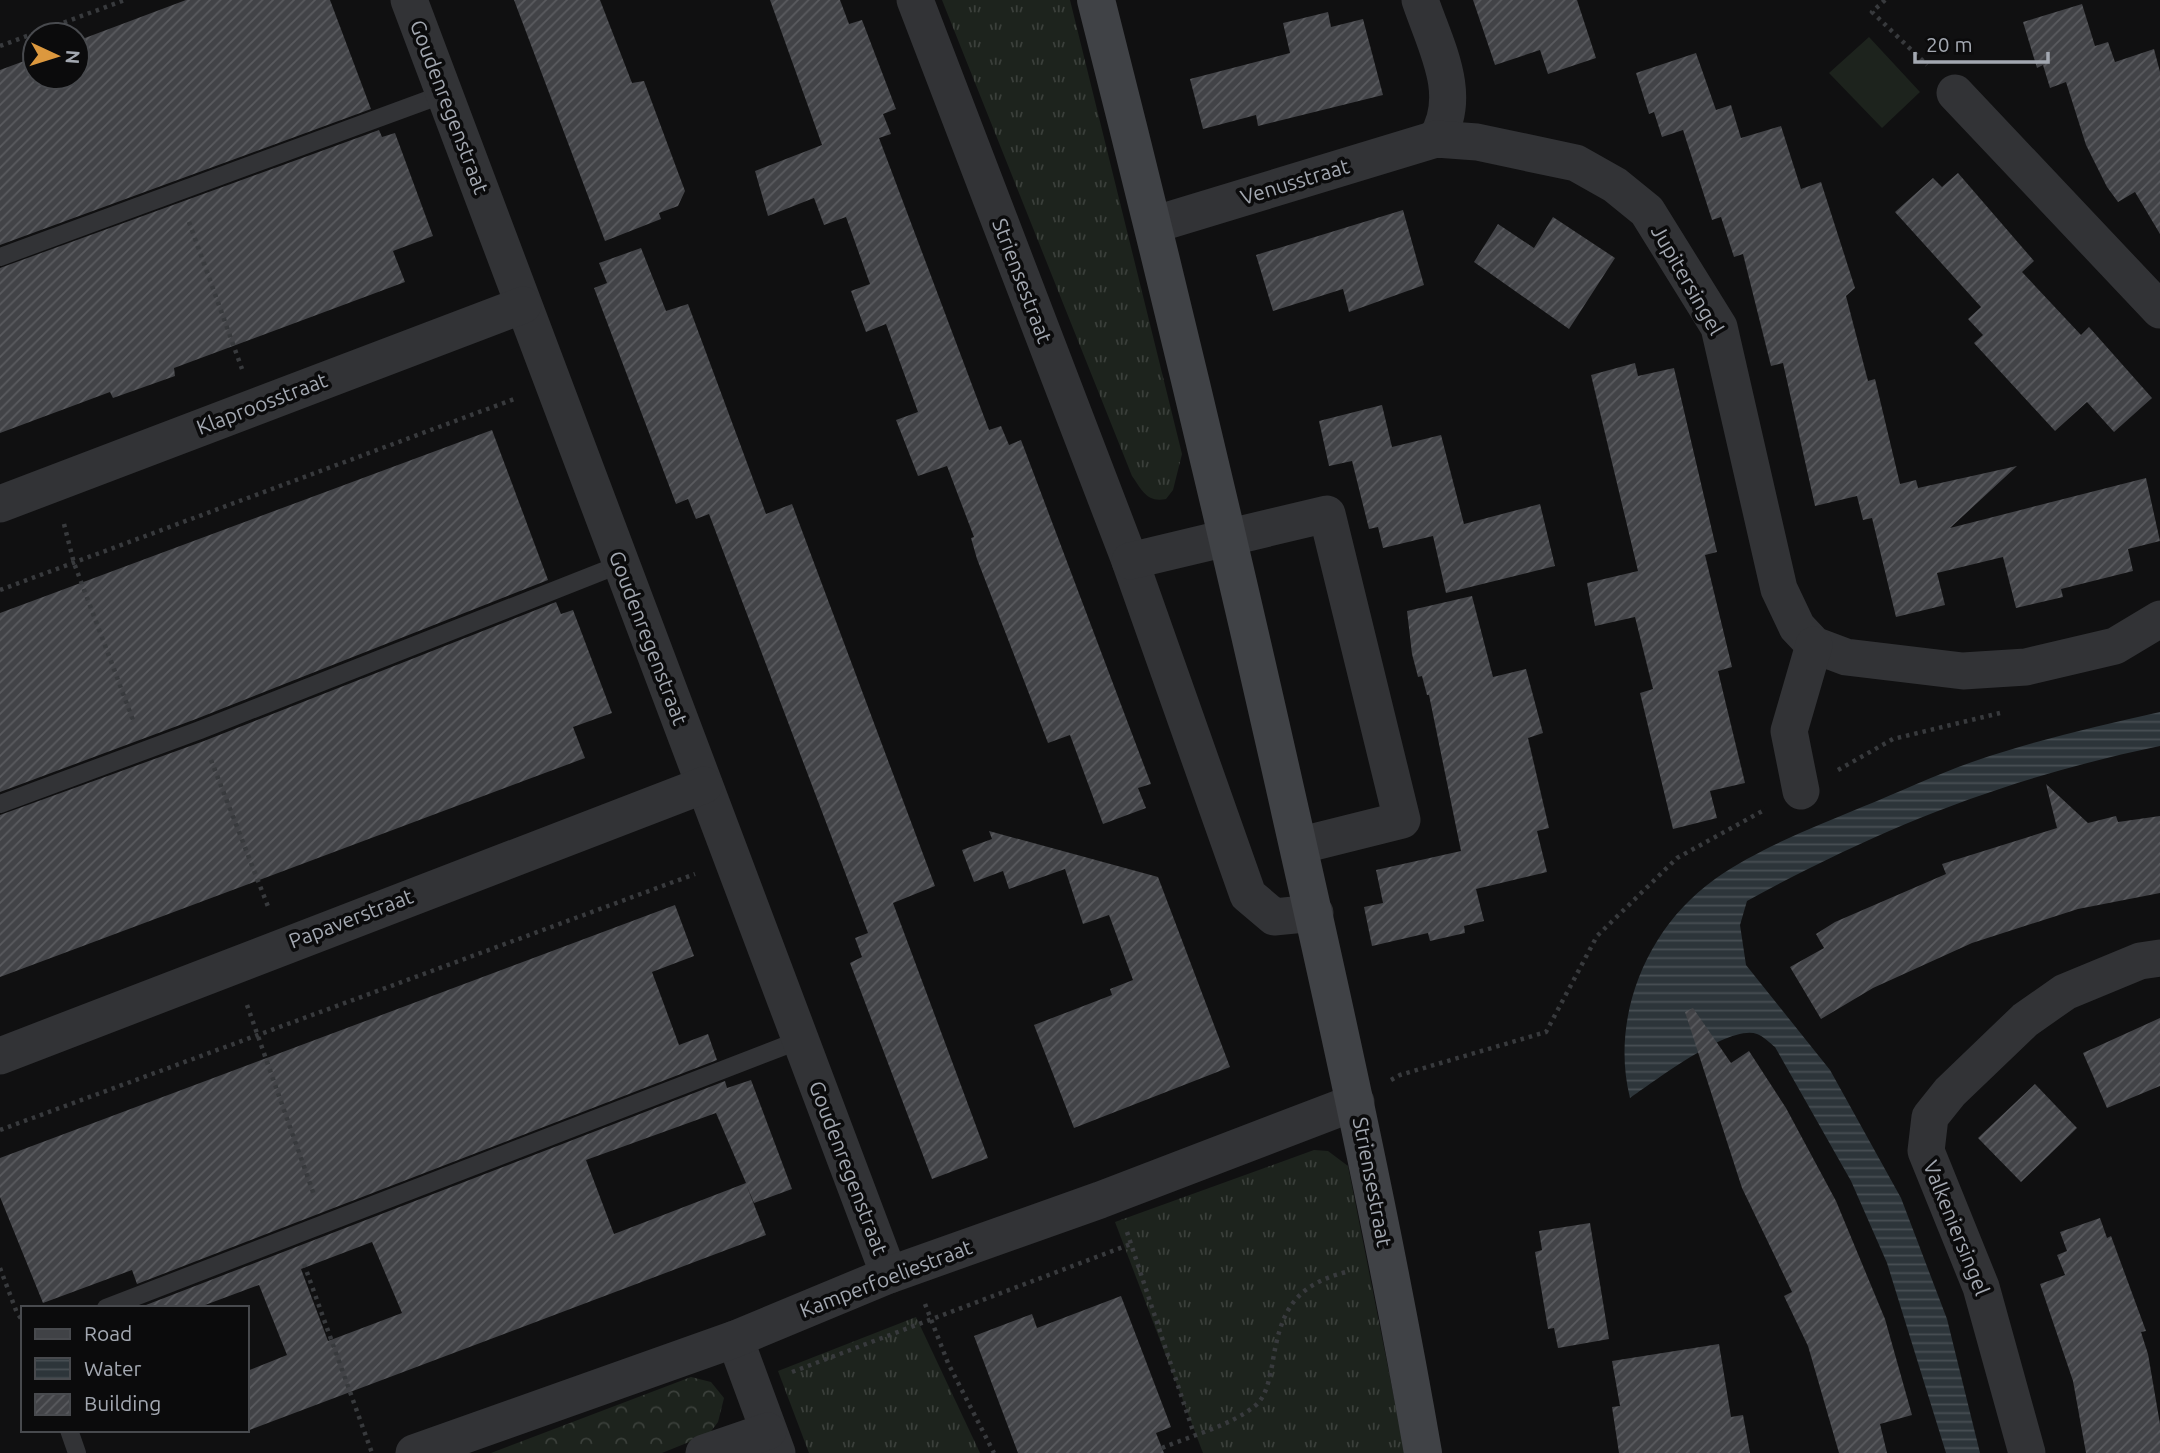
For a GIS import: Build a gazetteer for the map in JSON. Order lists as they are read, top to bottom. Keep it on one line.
{"streets":{"street":["Goudenregenstraat","Venusstraat","Jupitersingel","Striensestraat","Klaproosstraat","Papaverstraat","Valkeniersingel","Kamperfoeliestraat"]},"crossings":[["Goudenregenstraat","Klaproosstraat"],["Goudenregenstraat","Papaverstraat"],["Goudenregenstraat","Kamperfoeliestraat"],["Venusstraat","Jupitersingel"],["Venusstraat","Striensestraat"],["Striensestraat","Kamperfoeliestraat"]],"legend":["Road","Water","Building"],"scale_bar":"20 m","north":"right"}
